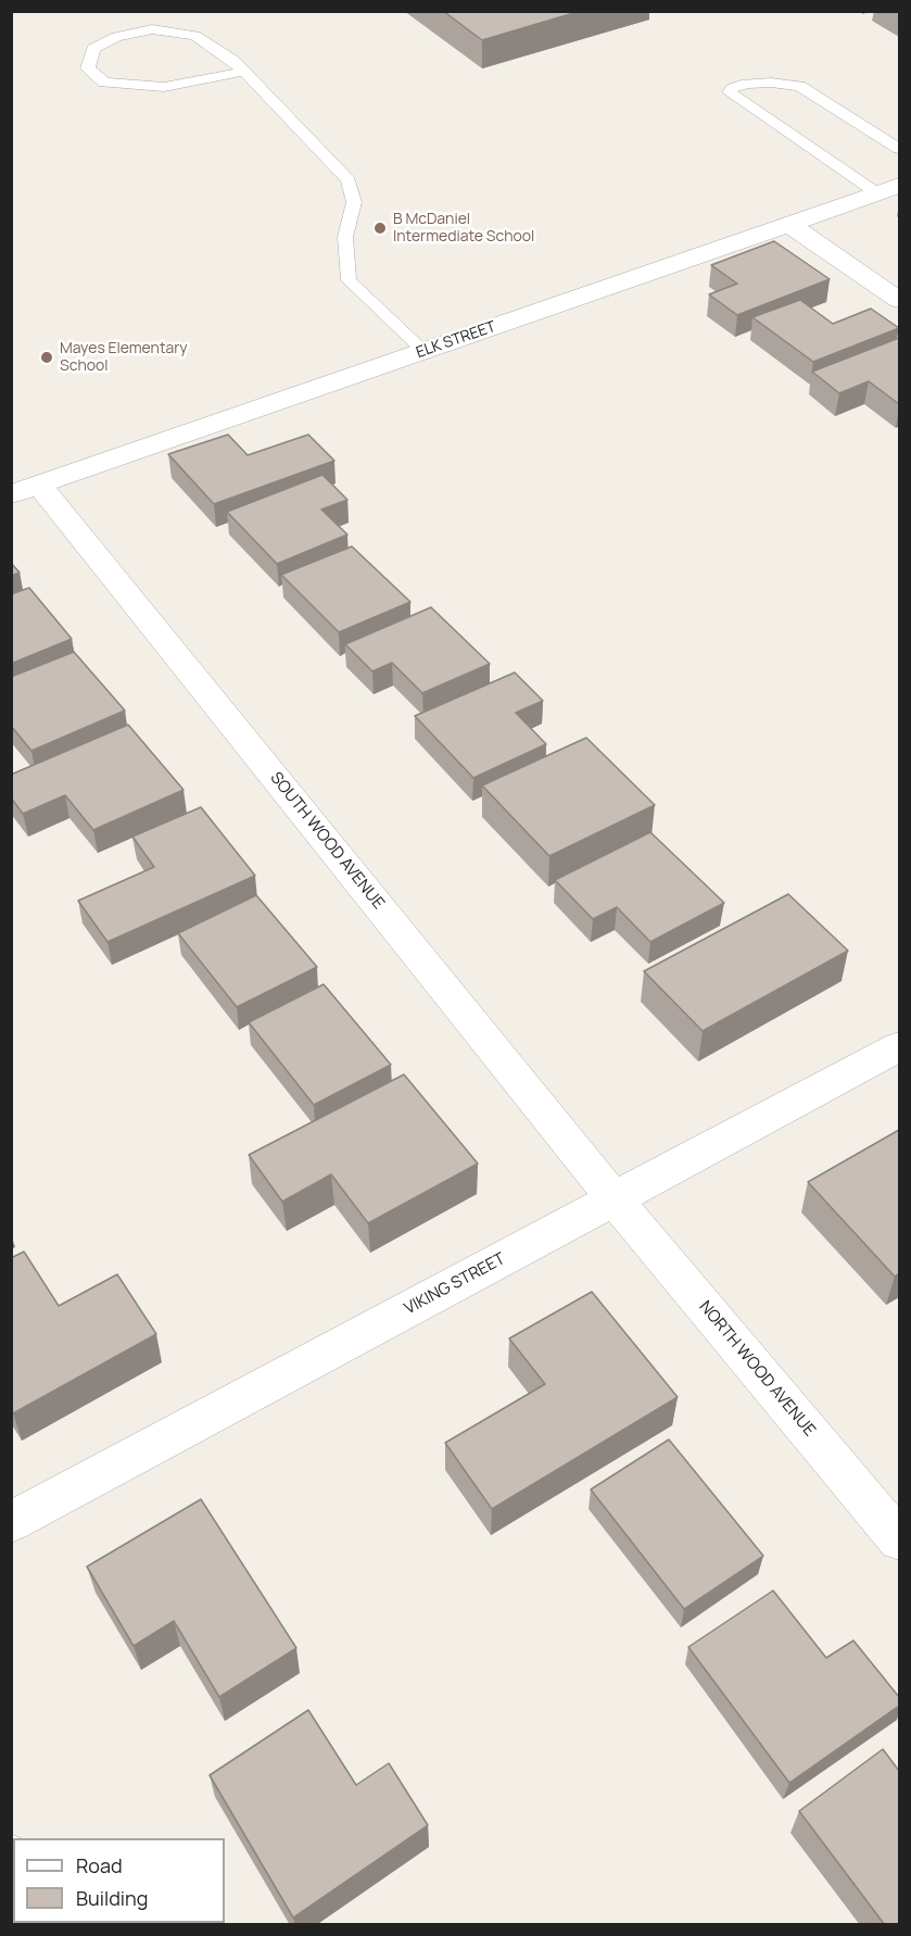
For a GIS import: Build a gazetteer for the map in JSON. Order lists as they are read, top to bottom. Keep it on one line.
{"streets":{"street":["ELK STREET","SOUTH WOOD AVENUE","VIKING STREET","NORTH WOOD AVENUE"]},"crossings":[["ELK STREET","SOUTH WOOD AVENUE"],["SOUTH WOOD AVENUE","VIKING STREET"],["SOUTH WOOD AVENUE","NORTH WOOD AVENUE"],["VIKING STREET","NORTH WOOD AVENUE"]],"places":["B McDaniel Intermediate School","Mayes Elementary School"],"legend":["Road","Building"]}
